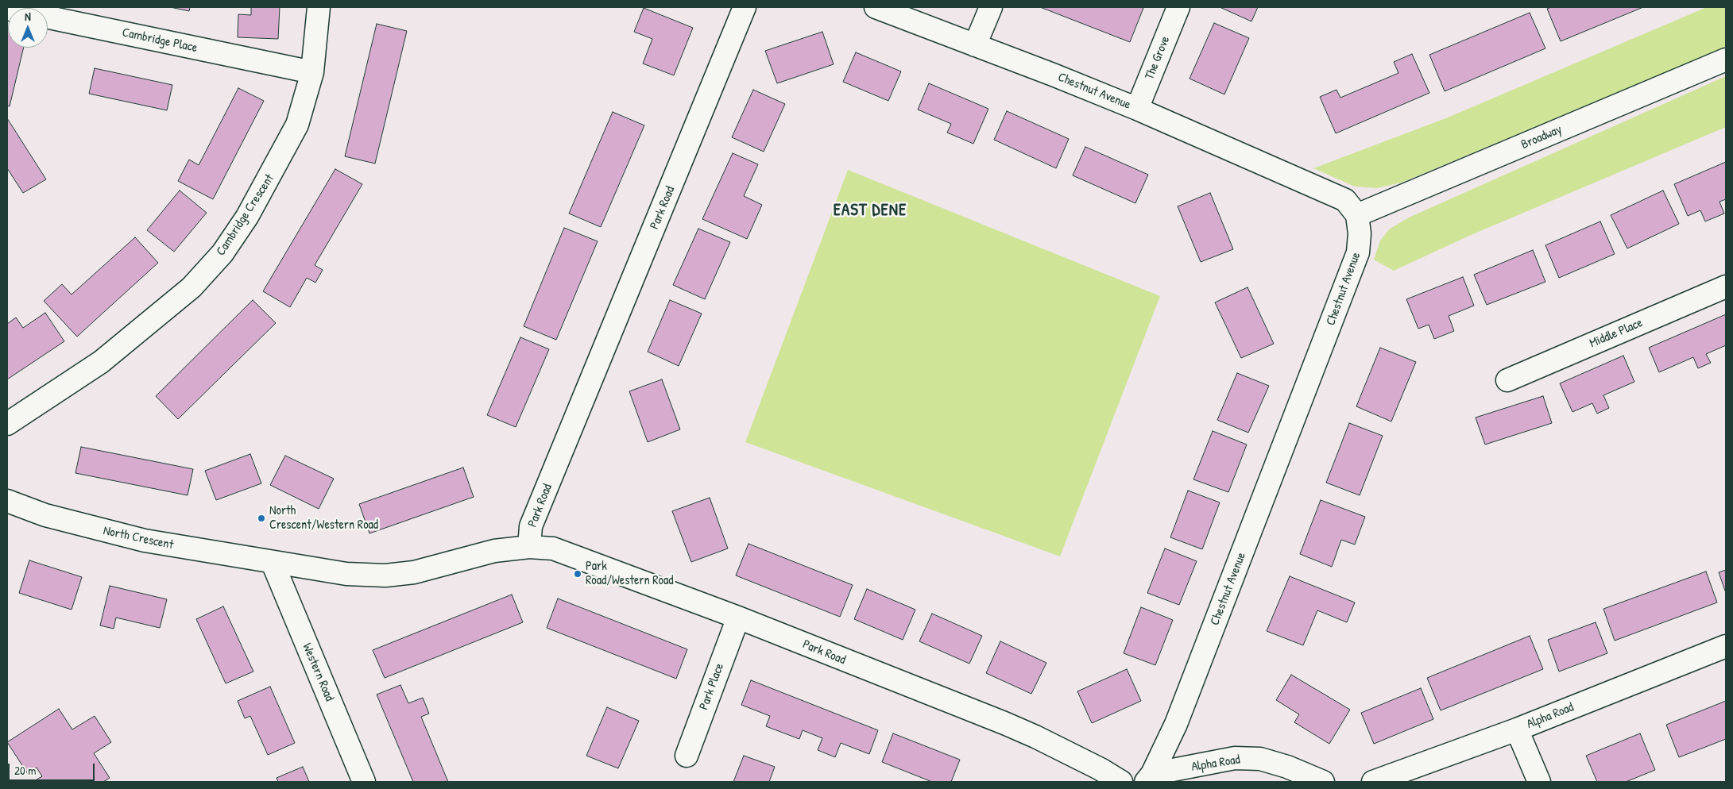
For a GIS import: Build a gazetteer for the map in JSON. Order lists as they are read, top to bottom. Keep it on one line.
{"streets":{"street":["Cambridge Place","The Grove","Chestnut Avenue","Broadway","Park Road","Cambridge Crescent","Middle Place","North Crescent","Western Road","Park Place","Alpha Road"]},"crossings":[["Cambridge Place","Cambridge Crescent"],["The Grove","Chestnut Avenue"],["Chestnut Avenue","Broadway"],["Chestnut Avenue","Alpha Road"],["Park Road","North Crescent"],["Park Road","Park Place"],["North Crescent","Western Road"]],"districts":["EAST DENE"],"places":["North Crescent/Western Road","Park Road/Western Road"],"scale_bar":"20 m","north":"top"}
